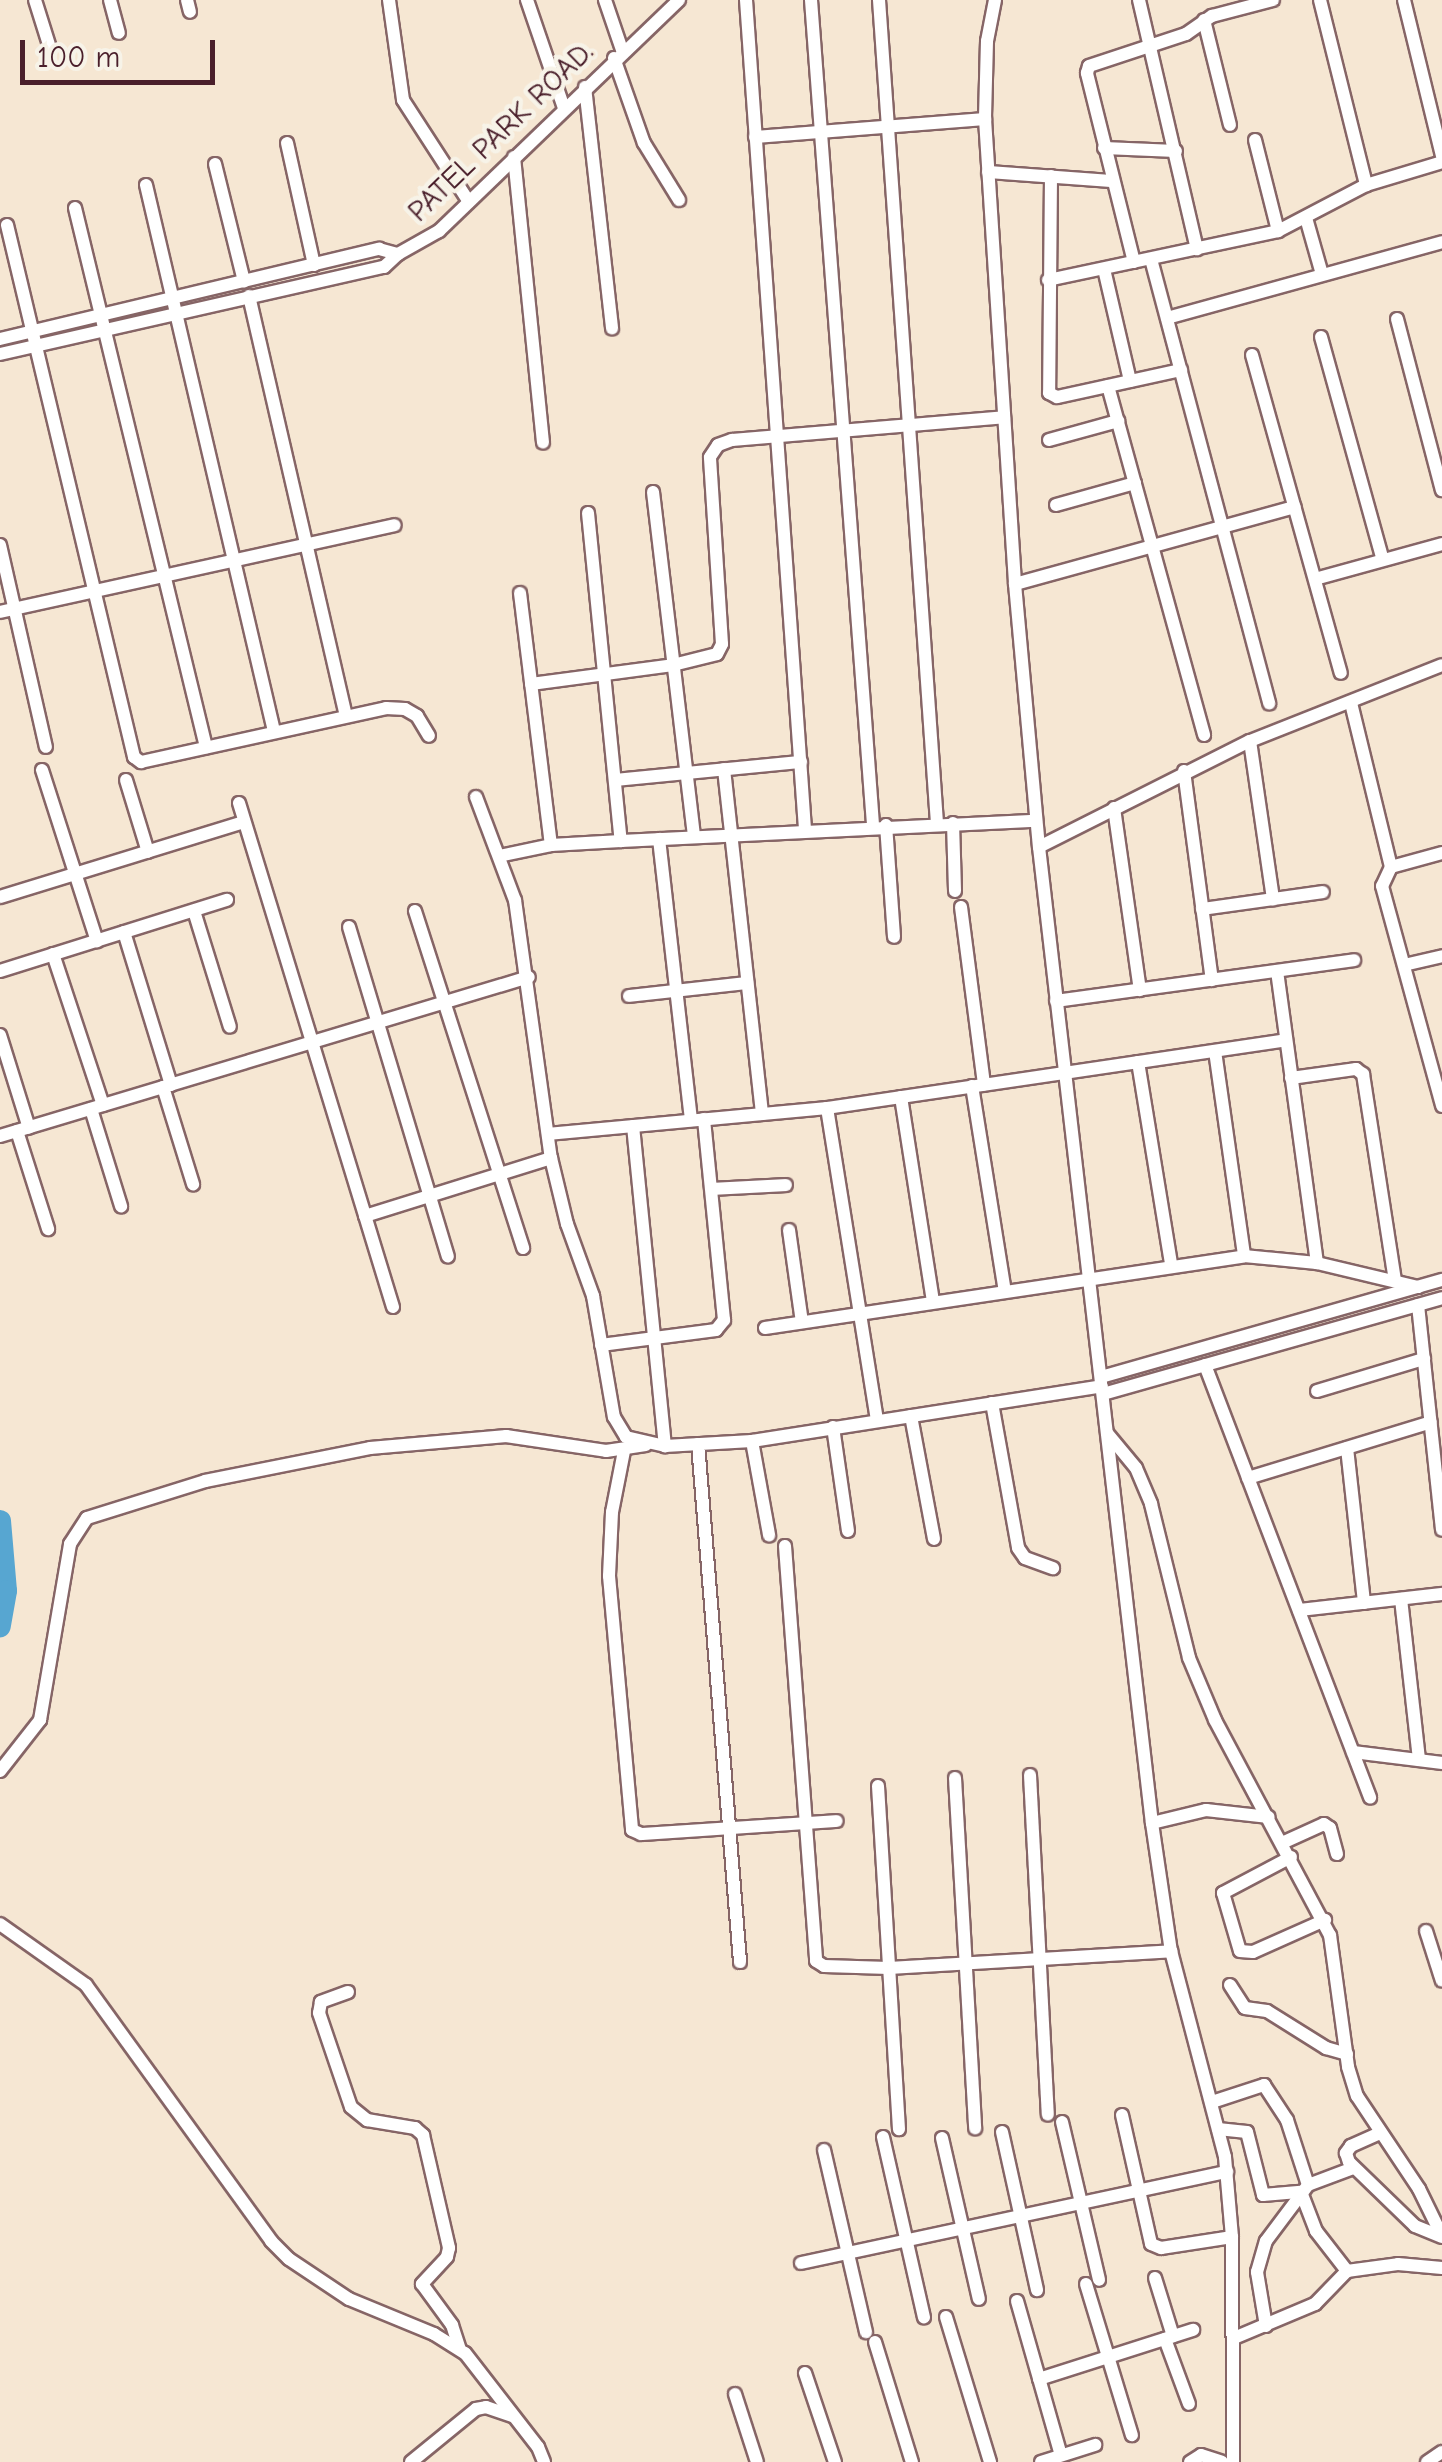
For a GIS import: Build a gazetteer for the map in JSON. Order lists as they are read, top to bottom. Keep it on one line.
{"streets":{"street":["PATEL PARK ROAD."]},"scale_bar":"100 m"}
